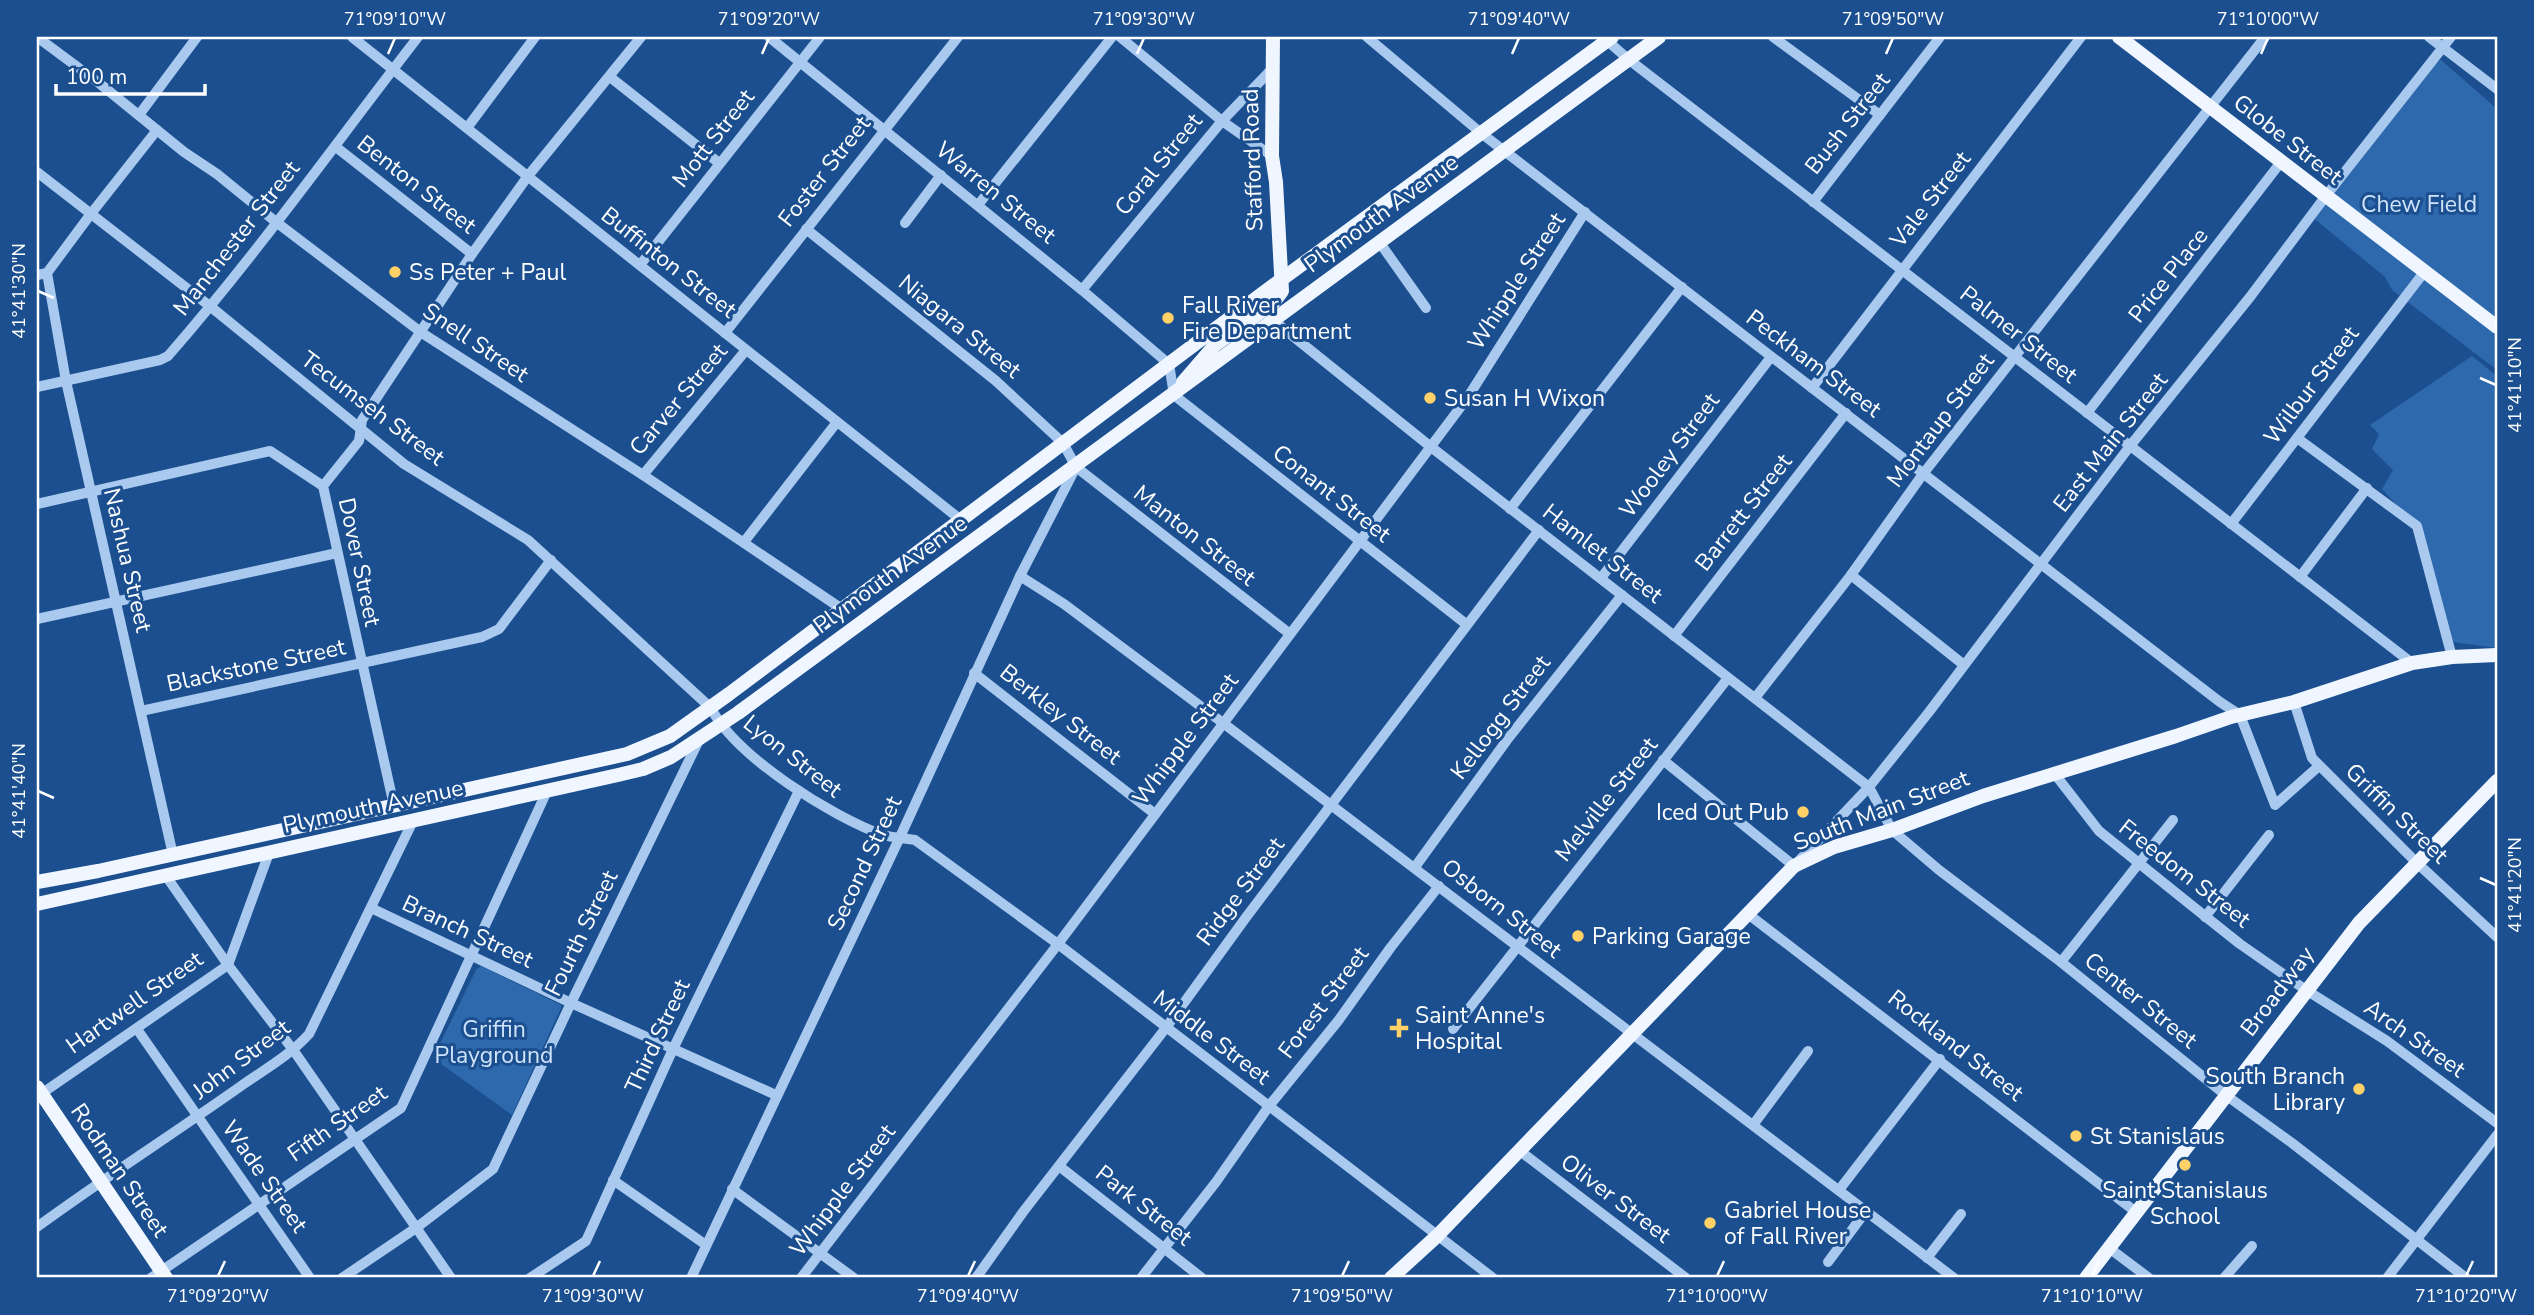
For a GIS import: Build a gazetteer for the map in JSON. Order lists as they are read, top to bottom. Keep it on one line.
{"streets":{"main road":["Globe Street","Stafford Road","Plymouth Avenue","South Main Street","Broadway","Rodman Street"],"street":["Bush Street","Mott Street","Coral Street","Foster Street","Benton Street","Warren Street","Vale Street","Manchester Street","Buffinton Street","Price Place","Whipple Street","Niagara Street","Palmer Street","Snell Street","Peckham Street","Wilbur Street","Carver Street","Tecumseh Street","Montaup Street","East Main Street","Wooley Street","Conant Street","Barrett Street","Manton Street","Hamlet Street","Nashua Street","Dover Street","Blackstone Street","Berkley Street","Kellogg Street","Lyon Street","Melville Street","Griffin Street","Second Street","Freedom Street","Ridge Street","Osborn Street","Branch Street","Fourth Street","Center Street","Hartwell Street","Forest Street","Third Street","Middle Street","Arch Street","Rockland Street","John Street","Fifth Street","Wade Street","Oliver Street","Park Street"]},"crossings":[["Bush Street","Palmer Street"],["Mott Street","Warren Street"],["Mott Street","Buffinton Street"],["Globe Street","Price Place"],["Globe Street","Wilbur Street"],["Globe Street","Montaup Street"],["Globe Street","East Main Street"],["Stafford Road","Coral Street"],["Stafford Road","Plymouth Avenue"],["Coral Street","Warren Street"],["Foster Street","Warren Street"],["Foster Street","Buffinton Street"],["Foster Street","Niagara Street"],["Benton Street","Manchester Street"],["Benton Street","Dover Street"],["Warren Street","Plymouth Avenue"],["Vale Street","Palmer Street"],["Vale Street","Peckham Street"],["Plymouth Avenue","Buffinton Street"],["Plymouth Avenue","Niagara Street"],["Plymouth Avenue","Palmer Street"],["Plymouth Avenue","Snell Street"],["Plymouth Avenue","Peckham Street"],["Plymouth Avenue","Tecumseh Street"],["Plymouth Avenue","Conant Street"],["Plymouth Avenue","Manton Street"],["Plymouth Avenue","Hamlet Street"],["Plymouth Avenue","Nashua Street"],["Plymouth Avenue","Dover Street"],["Plymouth Avenue","Lyon Street"],["Plymouth Avenue","Second Street"],["Plymouth Avenue","Fourth Street"],["Plymouth Avenue","Hartwell Street"],["Plymouth Avenue","John Street"],["Plymouth Avenue","Fifth Street"],["Manchester Street","Buffinton Street"],["Manchester Street","Snell Street"],["Manchester Street","Tecumseh Street"],["Manchester Street","Nashua Street"],["Buffinton Street","Carver Street"],["Buffinton Street","Dover Street"],["Price Place","Palmer Street"],["Whipple Street","Peckham Street"],["Whipple Street","Conant Street"],["Whipple Street","Manton Street"],["Whipple Street","Hamlet Street"],["Whipple Street","Berkley Street"],["Whipple Street","Osborn Street"],["Whipple Street","Middle Street"],["Niagara Street","Manton Street"],["Niagara Street","Second Street"],["Palmer Street","Wilbur Street"],["Palmer Street","Montaup Street"],["Palmer Street","East Main Street"],["Palmer Street","South Main Street"],["Snell Street","Carver Street"],["Snell Street","Dover Street"],["Peckham Street","Montaup Street"],["Peckham Street","East Main Street"],["Peckham Street","Wooley Street"],["Peckham Street","Barrett Street"],["Peckham Street","South Main Street"],["Tecumseh Street","Dover Street"],["Tecumseh Street","Blackstone Street"],["Tecumseh Street","Lyon Street"],["Montaup Street","Hamlet Street"],["East Main Street","Hamlet Street"],["East Main Street","South Main Street"],["Wooley Street","Hamlet Street"],["Conant Street","Ridge Street"],["Barrett Street","Hamlet Street"],["Manton Street","Second Street"],["Hamlet Street","Kellogg Street"],["Hamlet Street","Melville Street"],["Hamlet Street","South Main Street"],["Hamlet Street","Ridge Street"],["Hamlet Street","Center Street"],["Nashua Street","Blackstone Street"],["Dover Street","Blackstone Street"],["Berkley Street","Second Street"],["Kellogg Street","Osborn Street"],["Lyon Street","Second Street"],["Lyon Street","Third Street"],["Lyon Street","Middle Street"],["Melville Street","Osborn Street"],["South Main Street","Griffin Street"],["South Main Street","Freedom Street"],["South Main Street","Osborn Street"],["South Main Street","Center Street"],["South Main Street","Middle Street"],["South Main Street","Rockland Street"],["South Main Street","Oliver Street"],["Griffin Street","Broadway"],["Second Street","Osborn Street"],["Second Street","Branch Street"],["Second Street","Middle Street"],["Freedom Street","Broadway"],["Freedom Street","Arch Street"],["Ridge Street","Osborn Street"],["Ridge Street","Middle Street"],["Ridge Street","Park Street"],["Osborn Street","Forest Street"],["Branch Street","Fourth Street"],["Branch Street","Third Street"],["Branch Street","John Street"],["Branch Street","Fifth Street"],["Broadway","Center Street"],["Broadway","Arch Street"],["Broadway","Rockland Street"],["Hartwell Street","Rodman Street"],["Hartwell Street","Wade Street"],["Forest Street","Middle Street"],["Forest Street","Park Street"],["John Street","Rodman Street"],["John Street","Wade Street"],["Fifth Street","Rodman Street"],["Fifth Street","Wade Street"]],"parks":["Chew Field","Griffin Playground"],"places":{"other":["Ss Peter + Paul","Fall River Fire Department","Susan H Wixon","Iced Out Pub","Parking Garage","South Branch Library","St Stanislaus","Saint Stanislaus School","Gabriel House of Fall River"],"health":["Saint Anne's Hospital"]},"scale_bar":"100 m","coordinates":["71°09'10\"W","71°09'20\"W","71°09'30\"W","71°09'40\"W","71°09'50\"W","71°10'00\"W","41°41'30\"N","41°41'10\"N","41°41'40\"N","41°41'20\"N","71°10'10\"W","71°10'20\"W"]}
